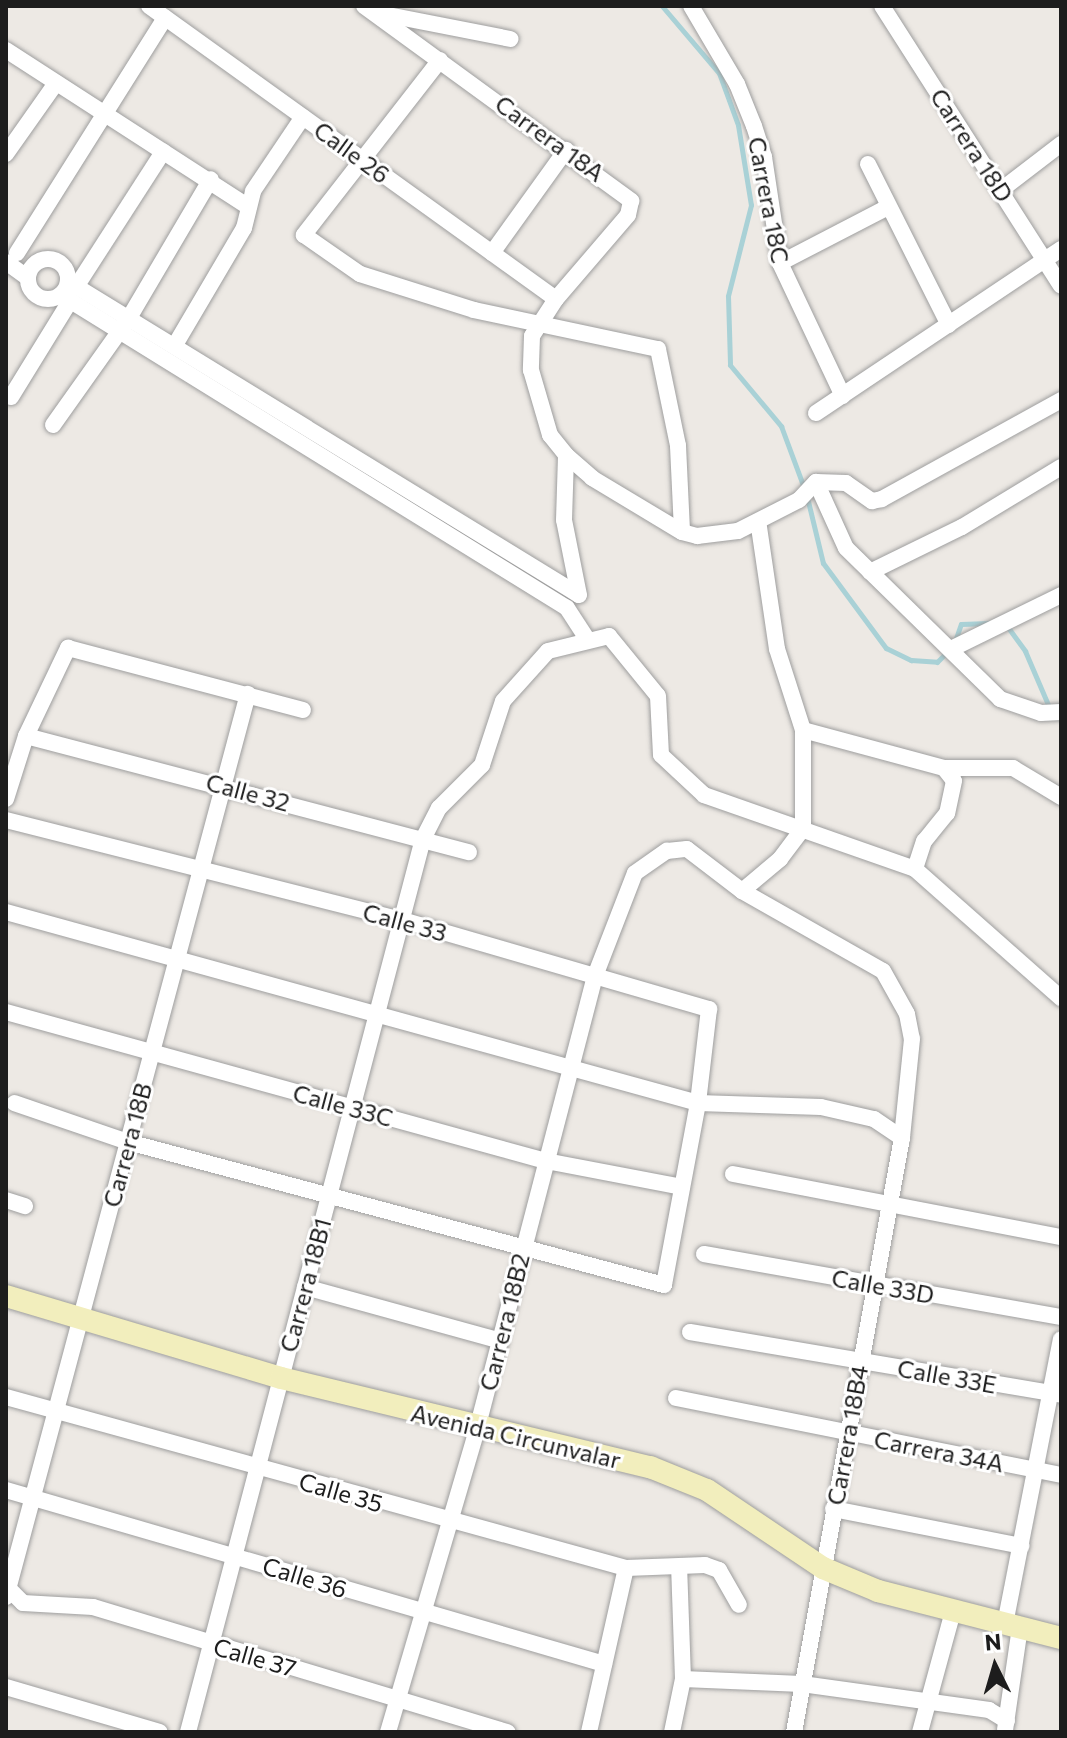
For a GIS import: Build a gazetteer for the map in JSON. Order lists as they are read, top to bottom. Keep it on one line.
{"streets":{"main road":["Avenida Circunvalar"],"street":["Carrera 18A","Carrera 18D","Calle 26","Carrera 18C","Calle 32","Calle 33","Calle 33C","Carrera 18B","Carrera 18B1","Calle 33D","Carrera 18B2","Calle 33E","Carrera 18B4","Carrera 34A","Calle 35","Calle 36","Calle 37"]},"crossings":[["Carrera 18A","Calle 26"],["Calle 32","Carrera 18B"],["Calle 32","Carrera 18B1"],["Calle 33","Carrera 18B"],["Calle 33","Carrera 18B1"],["Calle 33","Carrera 18B2"],["Calle 33C","Carrera 18B"],["Calle 33C","Carrera 18B1"],["Calle 33C","Carrera 18B2"],["Carrera 18B","Avenida Circunvalar"],["Carrera 18B","Calle 35"],["Carrera 18B","Calle 36"],["Carrera 18B","Calle 37"],["Carrera 18B1","Avenida Circunvalar"],["Carrera 18B1","Calle 35"],["Carrera 18B1","Calle 36"],["Carrera 18B1","Calle 37"],["Calle 33D","Carrera 18B4"],["Carrera 18B2","Carrera 18B4"],["Carrera 18B2","Avenida Circunvalar"],["Carrera 18B2","Calle 35"],["Carrera 18B2","Calle 36"],["Carrera 18B2","Calle 37"],["Calle 33E","Carrera 18B4"],["Carrera 18B4","Avenida Circunvalar"],["Carrera 18B4","Carrera 34A"]],"north":"top"}
